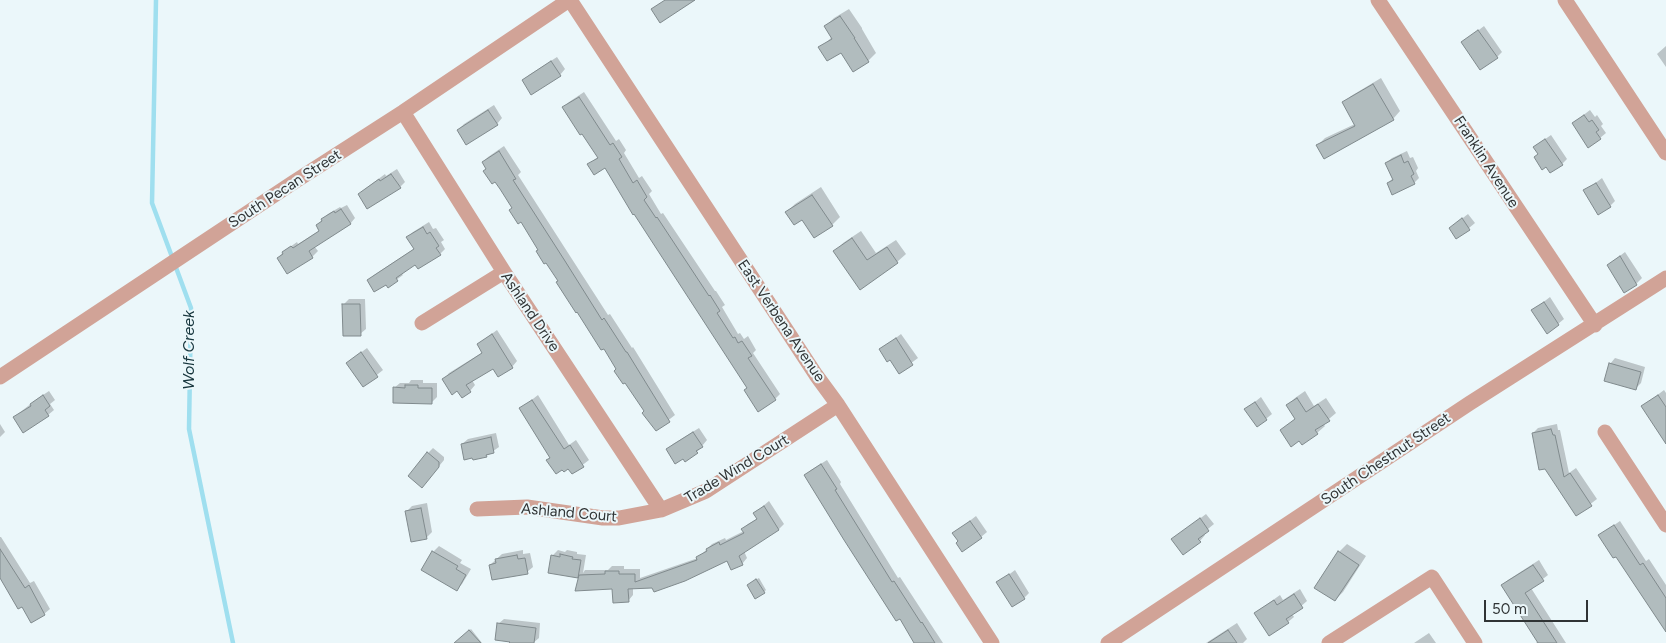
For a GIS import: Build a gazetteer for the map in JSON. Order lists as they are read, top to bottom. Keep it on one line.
{"streets":{"street":["Franklin Avenue","South Pecan Street","Ashland Drive","East Verbena Avenue","South Chestnut Street","Trade Wind Court","Ashland Court"]},"crossings":[["Franklin Avenue","South Chestnut Street"],["South Pecan Street","Ashland Drive"],["South Pecan Street","East Verbena Avenue"],["Ashland Drive","Trade Wind Court"],["Ashland Drive","Ashland Court"],["East Verbena Avenue","Trade Wind Court"],["Trade Wind Court","Ashland Court"]],"water":["Wolf Creek"],"scale_bar":"50 m"}
